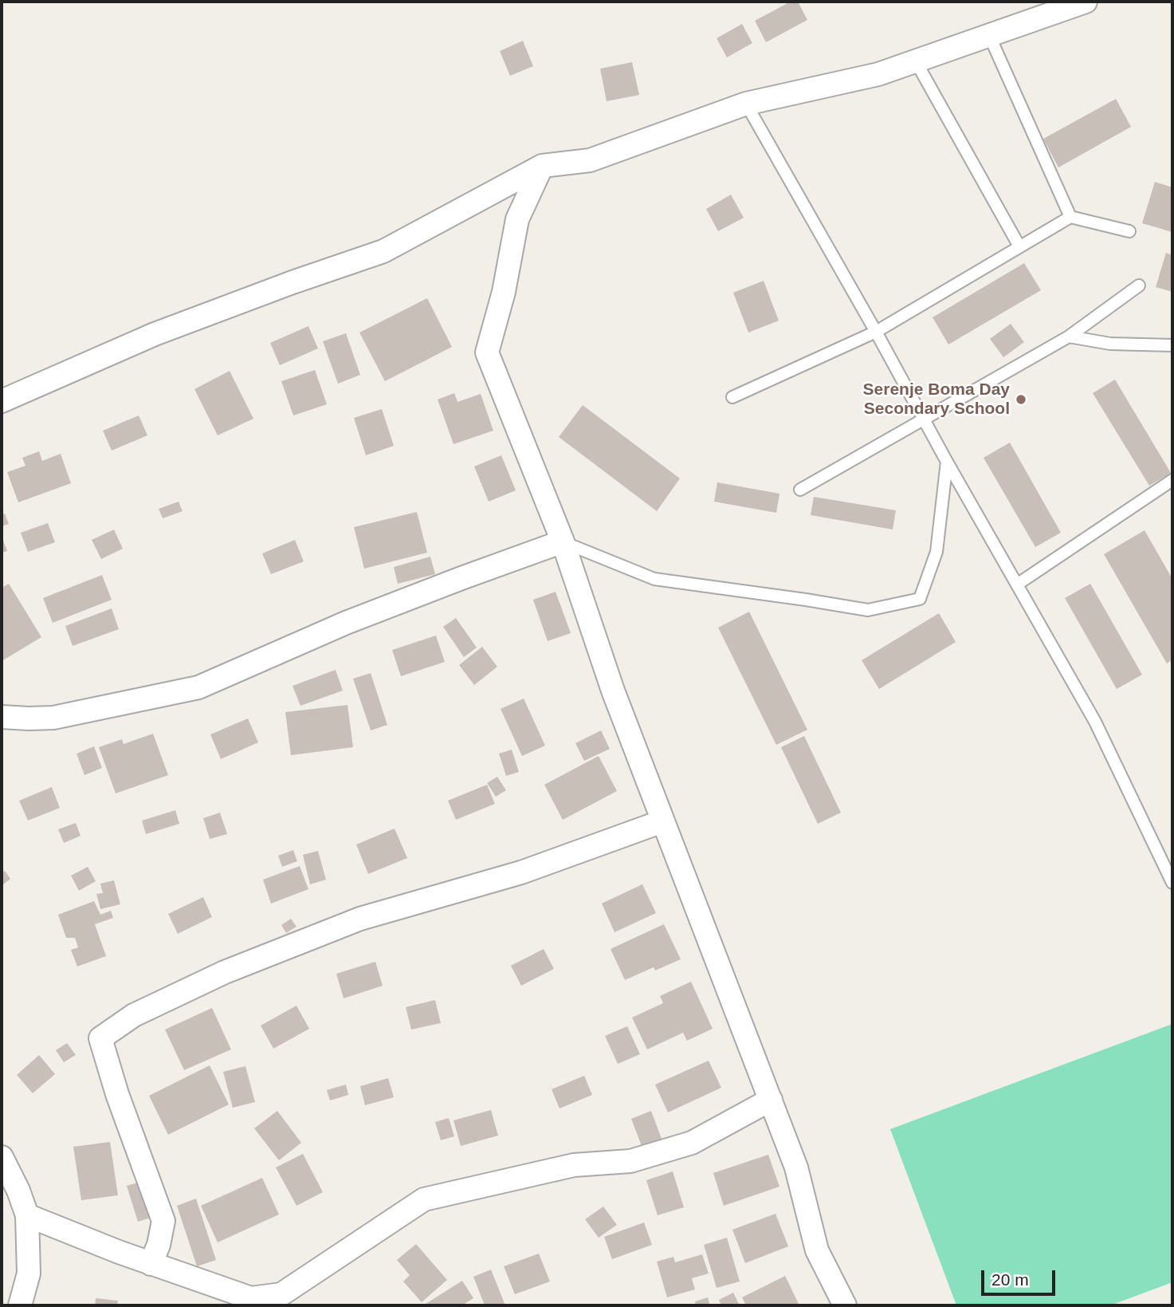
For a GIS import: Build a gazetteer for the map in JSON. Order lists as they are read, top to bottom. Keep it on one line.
{"places":["Serenje Boma Day Secondary School"],"scale_bar":"20 m"}
